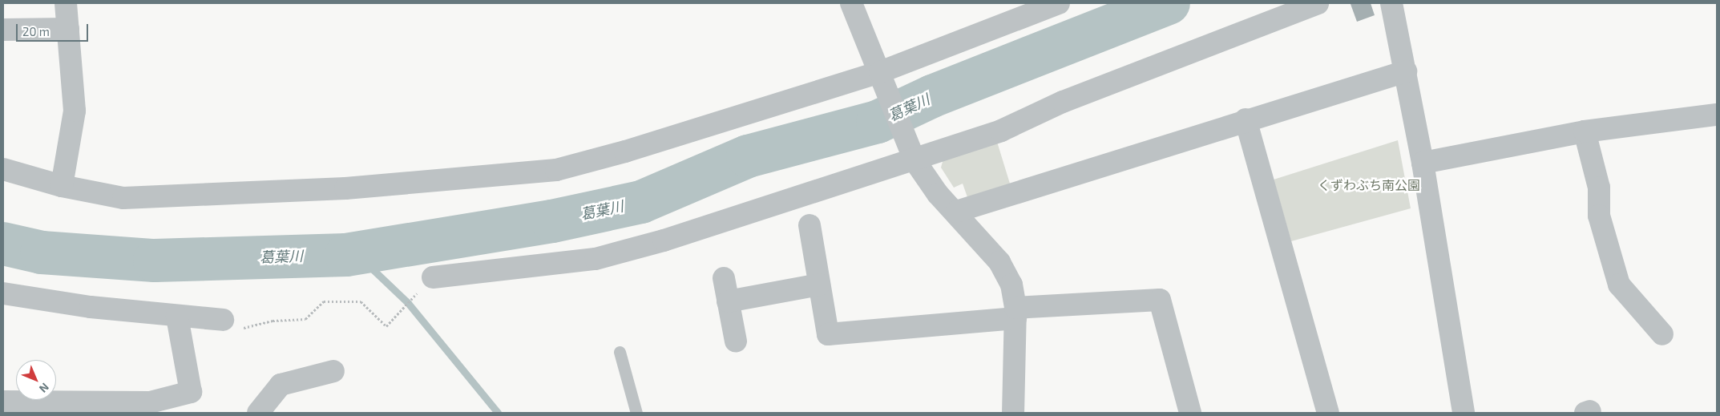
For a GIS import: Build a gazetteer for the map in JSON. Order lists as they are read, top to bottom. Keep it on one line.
{"water":["葛葉川"],"parks":["くずわぶち南公園"],"scale_bar":"20 m","north":"bottom right"}
